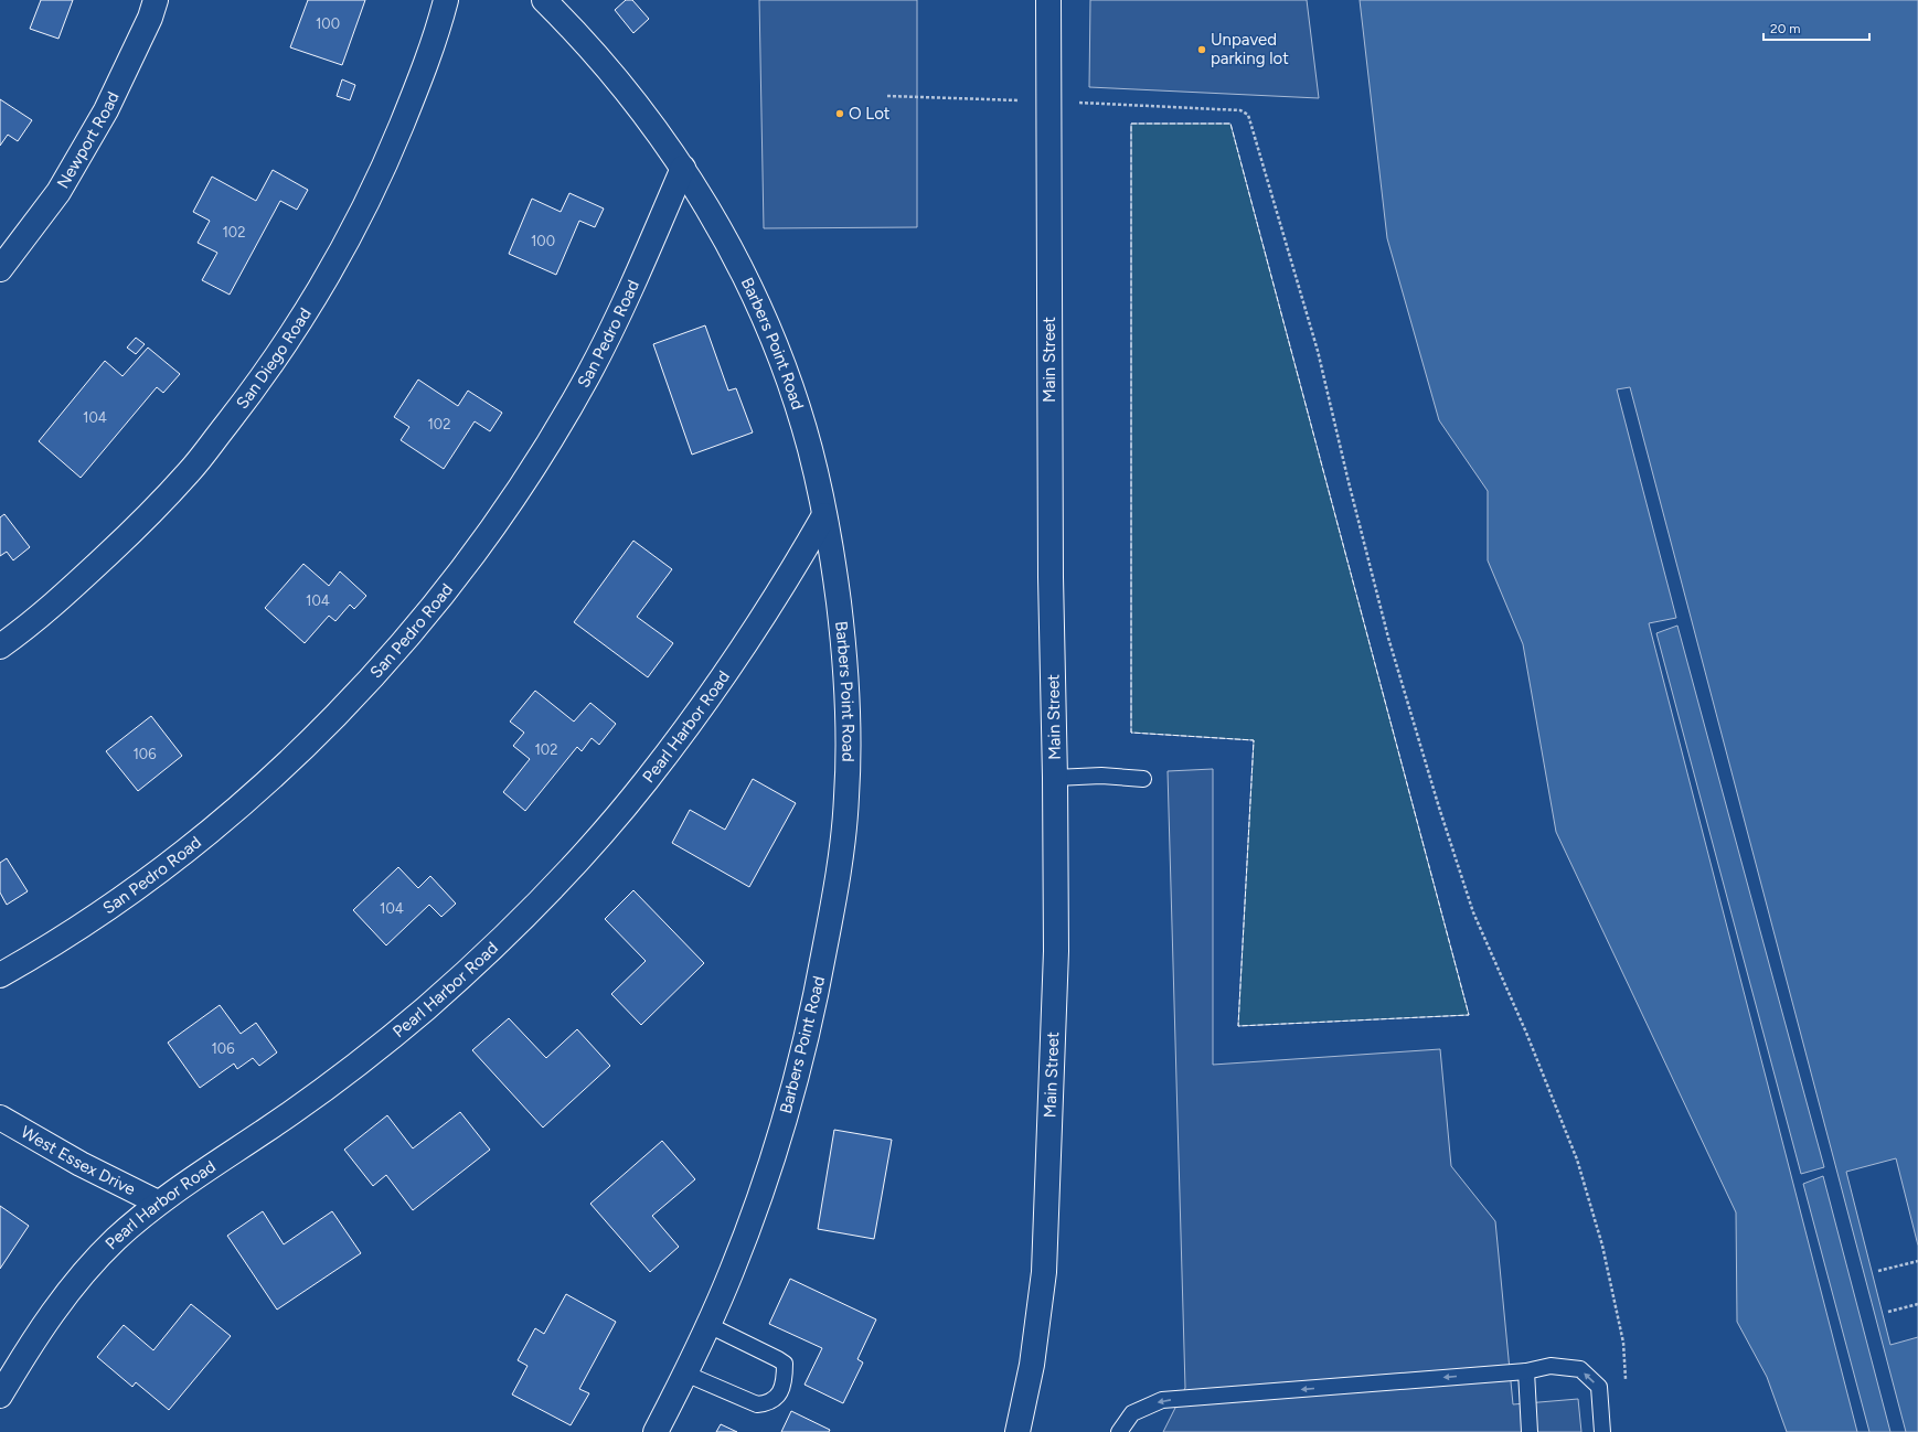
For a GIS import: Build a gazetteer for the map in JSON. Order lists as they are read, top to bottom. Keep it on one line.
{"streets":{"street":["Newport Road","San Pedro Road","Barbers Point Road","San Diego Road","Main Street","Pearl Harbor Road","West Essex Drive"]},"crossings":[["San Pedro Road","Barbers Point Road"],["Barbers Point Road","Pearl Harbor Road"],["Pearl Harbor Road","West Essex Drive"]],"places":["Unpaved parking lot","O Lot"],"house_numbers":["100","102","100","104","102","104","102","106","104","106"],"scale_bar":"20 m"}
